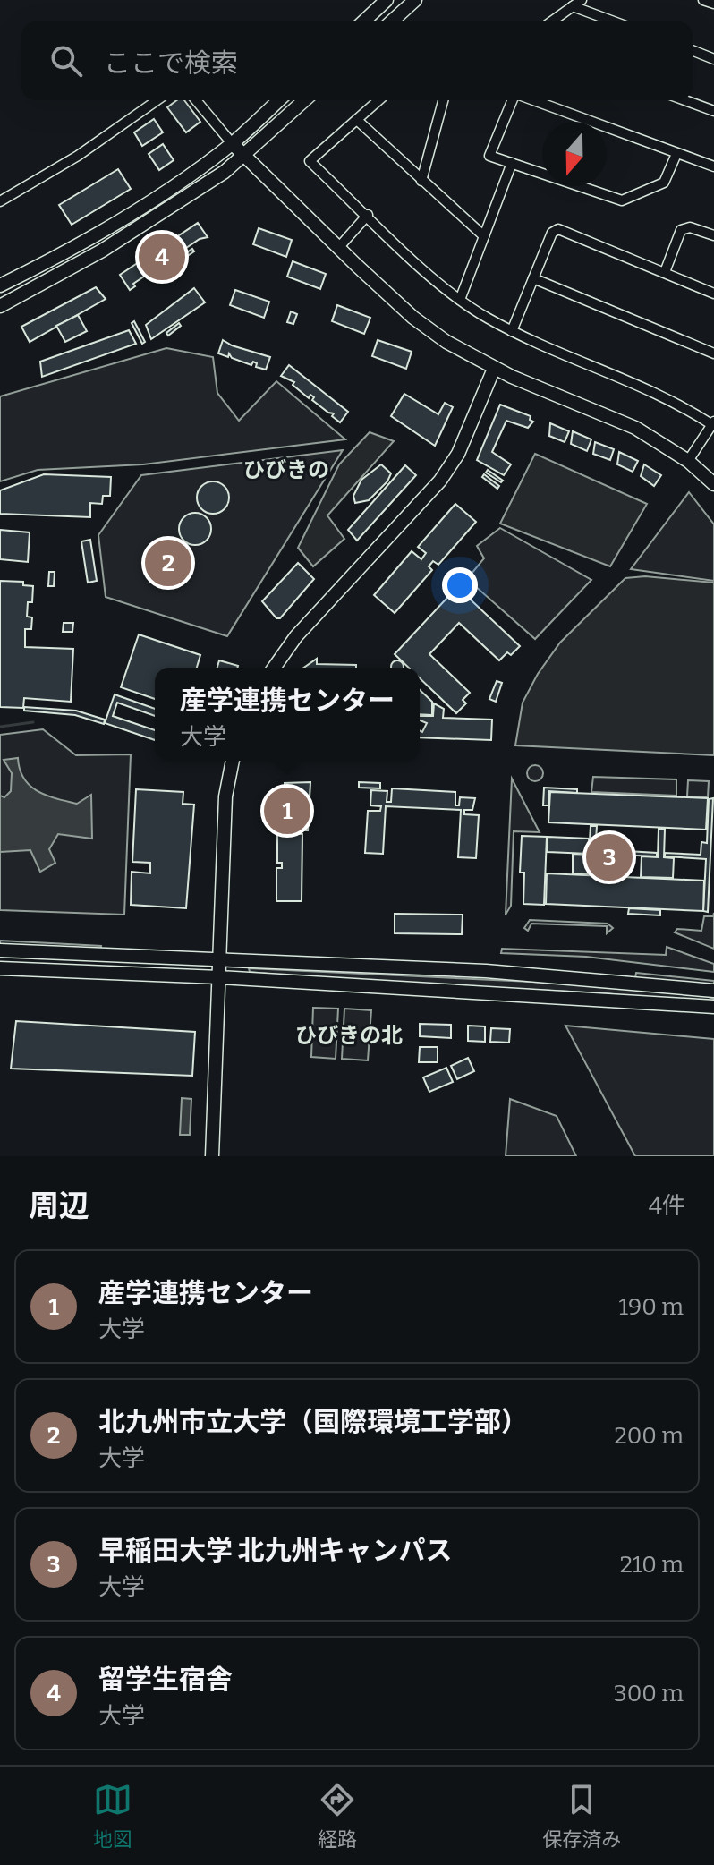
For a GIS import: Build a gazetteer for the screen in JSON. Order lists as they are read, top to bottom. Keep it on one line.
{"districts":["ひびきの","ひびきの北"],"north":"bottom","page":{"search":"ここで検索","pins":["4","2","1","3"],"popup":["産学連携センター","大学"],"heading":["周辺","4件"],"list":[{"mark":"1","name":"産学連携センター","note":"大学","value":"190 m"},{"mark":"2","name":"北九州市立大学（国際環境工学部）","note":"大学","value":"200 m"},{"mark":"3","name":"早稲田大学 北九州キャンパス","note":"大学","value":"210 m"},{"mark":"4","name":"留学生宿舎","note":"大学","value":"300 m"}],"nav":["地図","経路","保存済み"]}}
